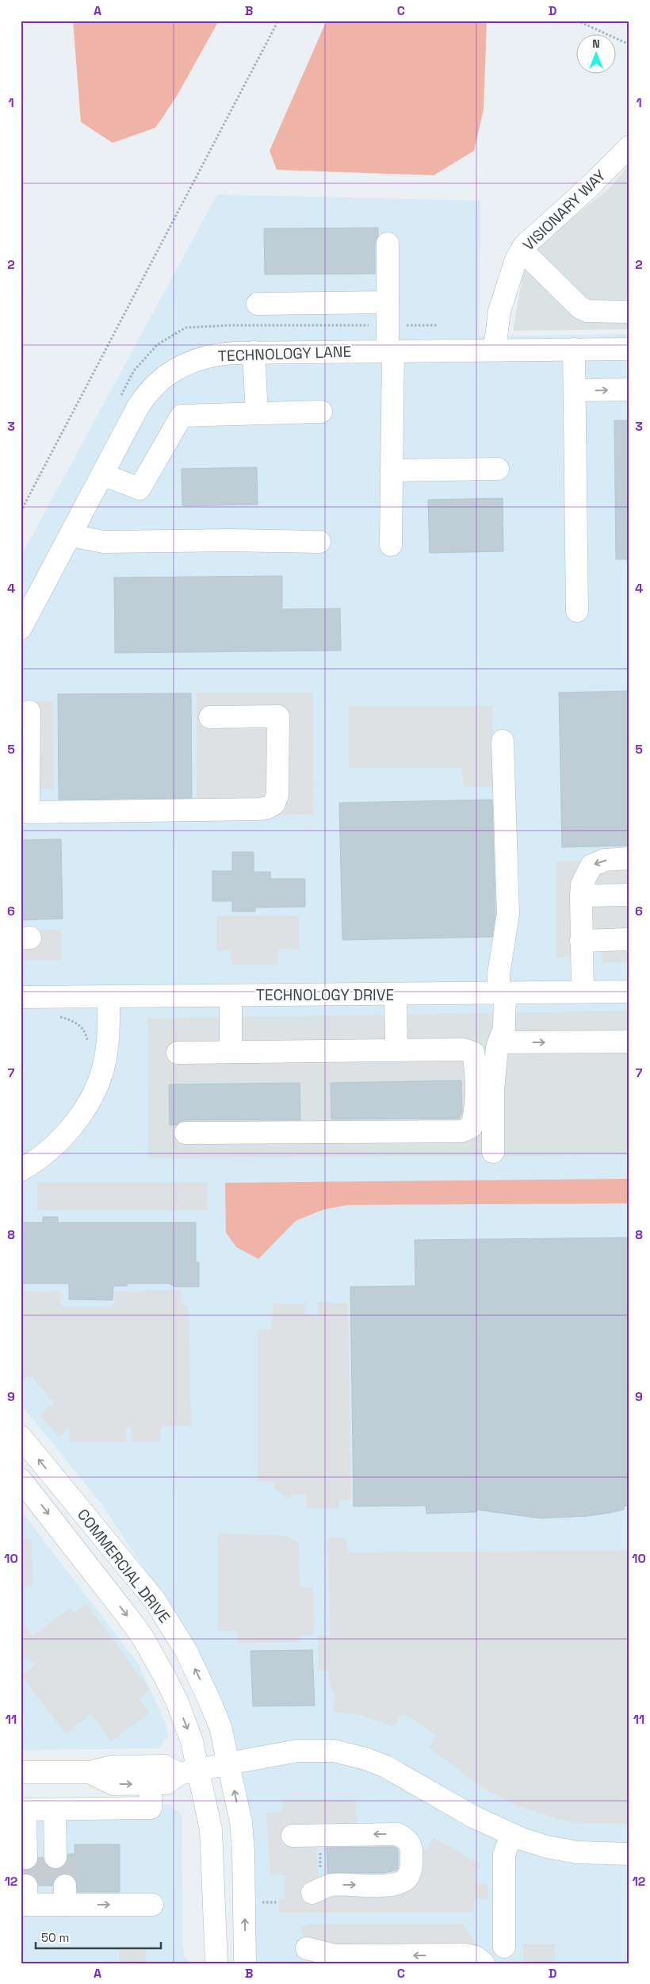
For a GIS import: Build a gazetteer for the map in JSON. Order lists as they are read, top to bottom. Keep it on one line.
{"streets":{"street":["VISIONARY WAY","TECHNOLOGY LANE","TECHNOLOGY DRIVE","COMMERCIAL DRIVE"]},"crossings":[["VISIONARY WAY","TECHNOLOGY LANE"]],"scale_bar":"50 m","north":"top","grid":{"columns":["A","B","C","D"],"rows":["1","2","3","4","5","6","7","8","9","10","11","12"]}}
